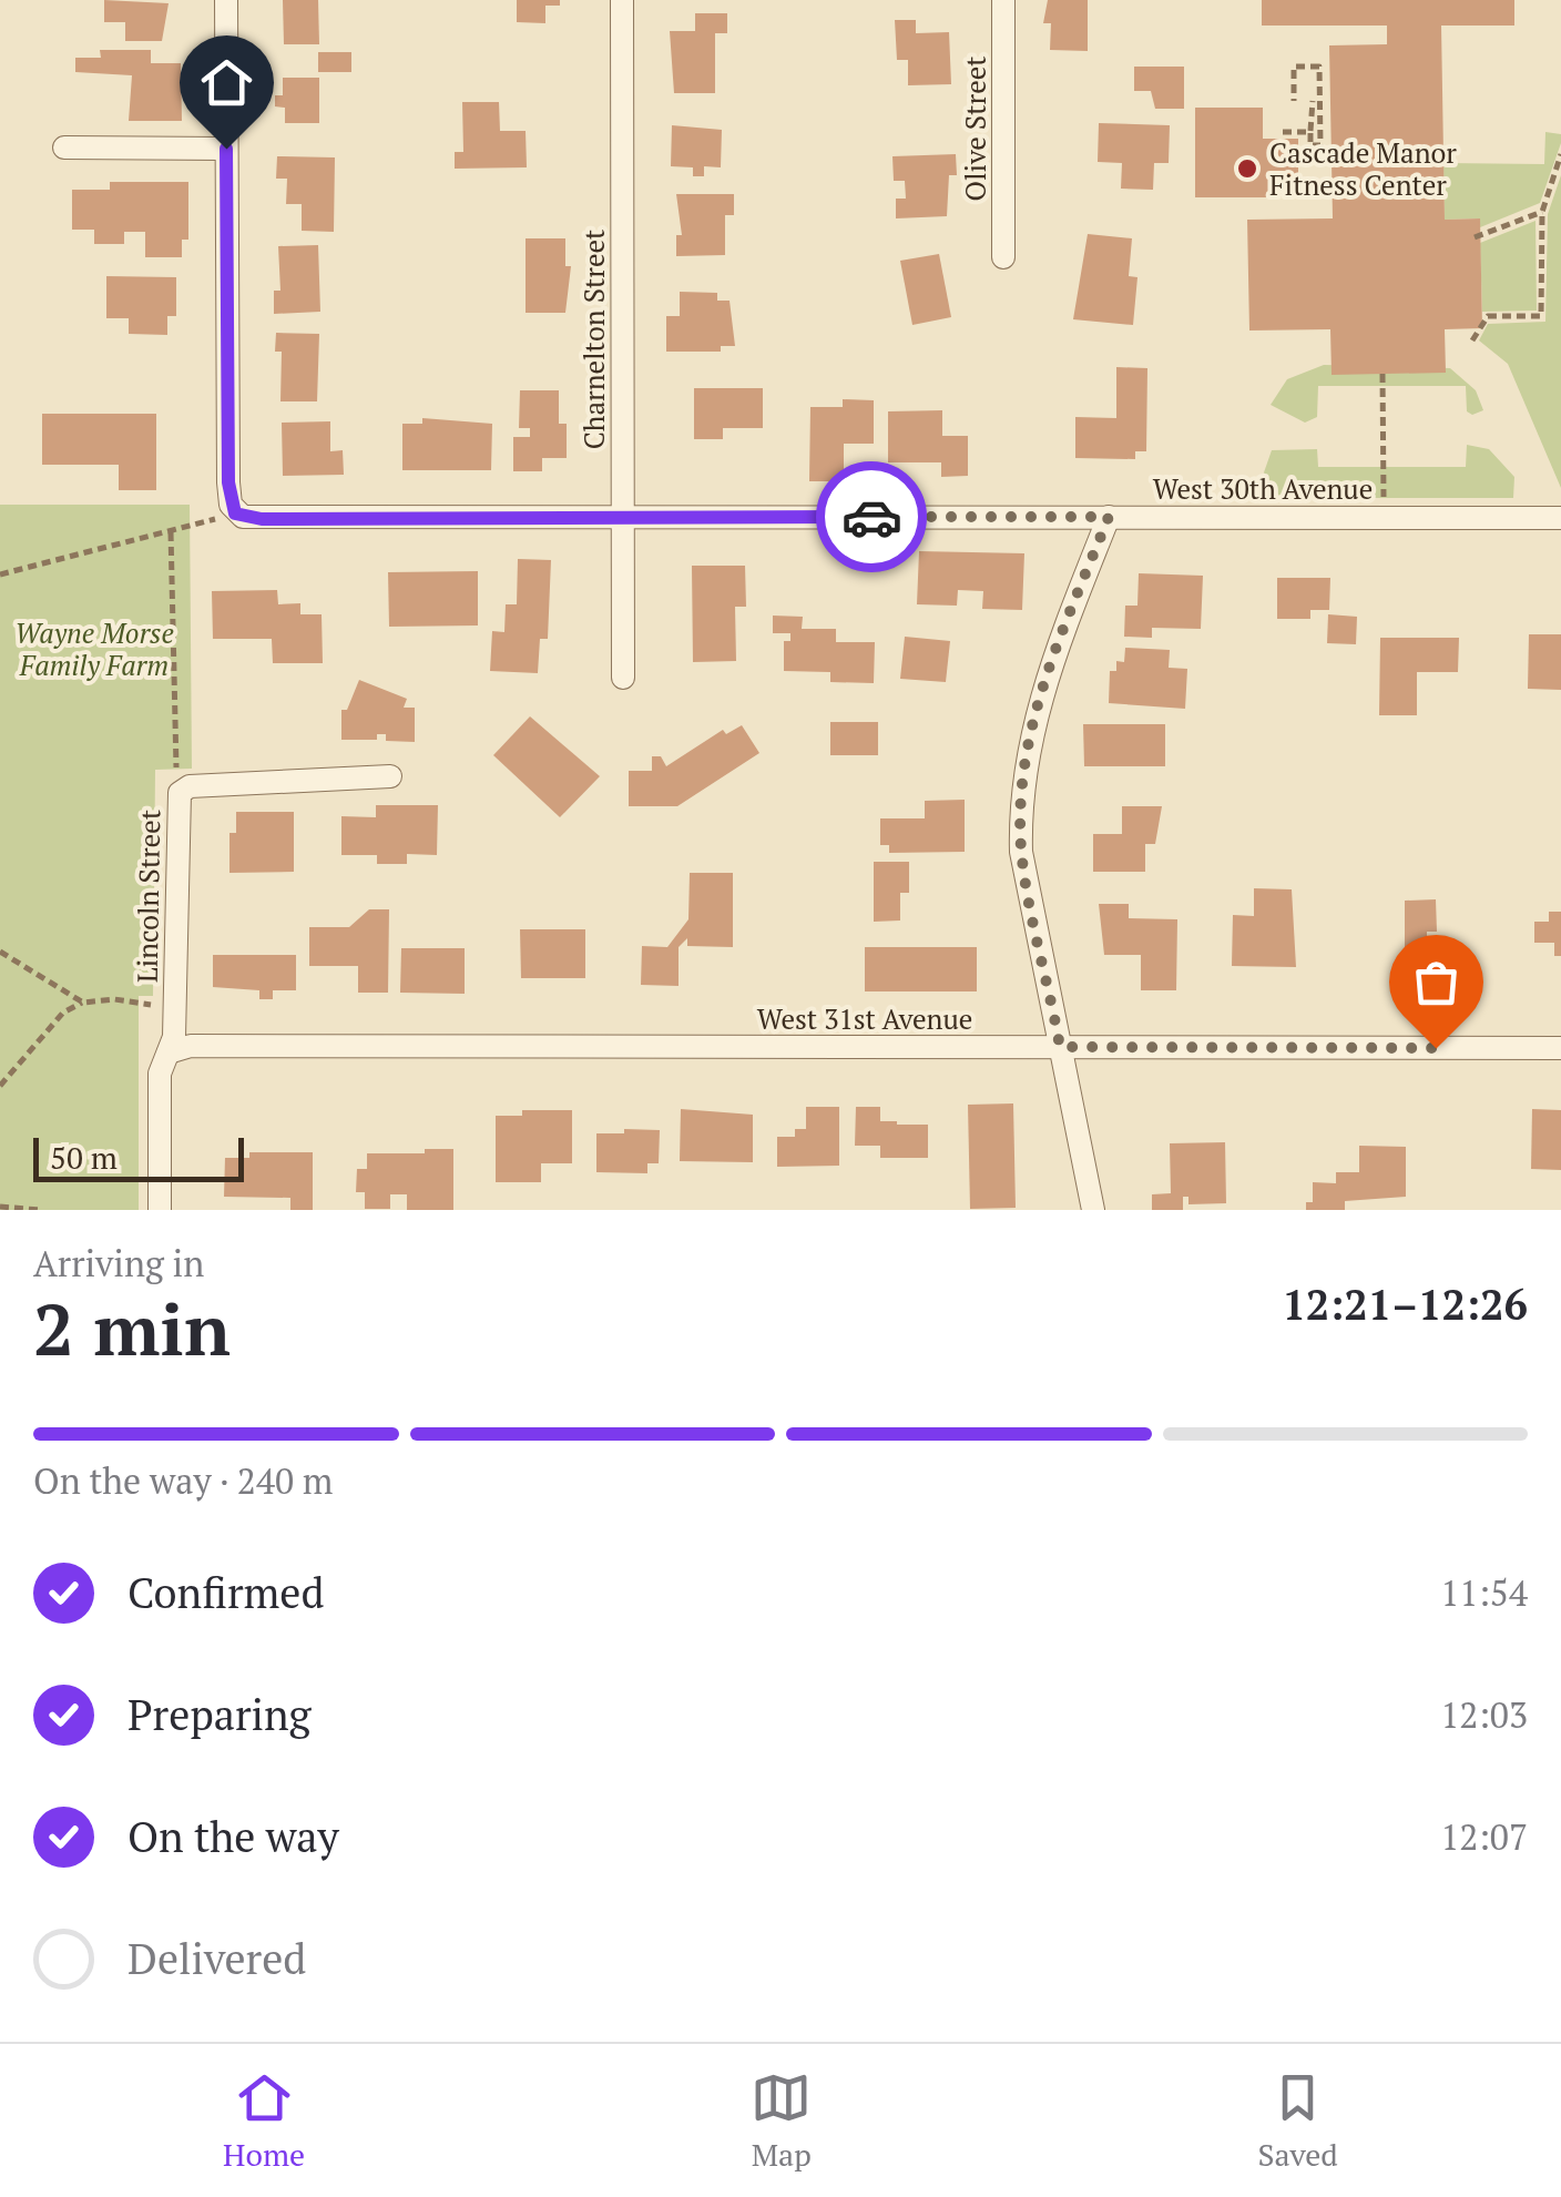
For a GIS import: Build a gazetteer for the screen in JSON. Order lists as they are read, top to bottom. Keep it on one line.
{"streets":{"street":["Olive Street","Charnelton Street","West 30th Avenue","Lincoln Street","West 31st Avenue"]},"crossings":[["Charnelton Street","West 30th Avenue"],["Lincoln Street","West 31st Avenue"]],"parks":["Wayne Morse Family Farm"],"places":["Cascade Manor Fitness Center"],"scale_bar":"50 m","page":{"scale":"50 m","heading":["2 min","Arriving in","12:21–12:26"],"bar":"On the way · 240 m","list":[["Confirmed","11:54"],["Preparing","12:03"],["On the way","12:07"],"Delivered"],"tabs":["Home","Map","Saved"]}}
